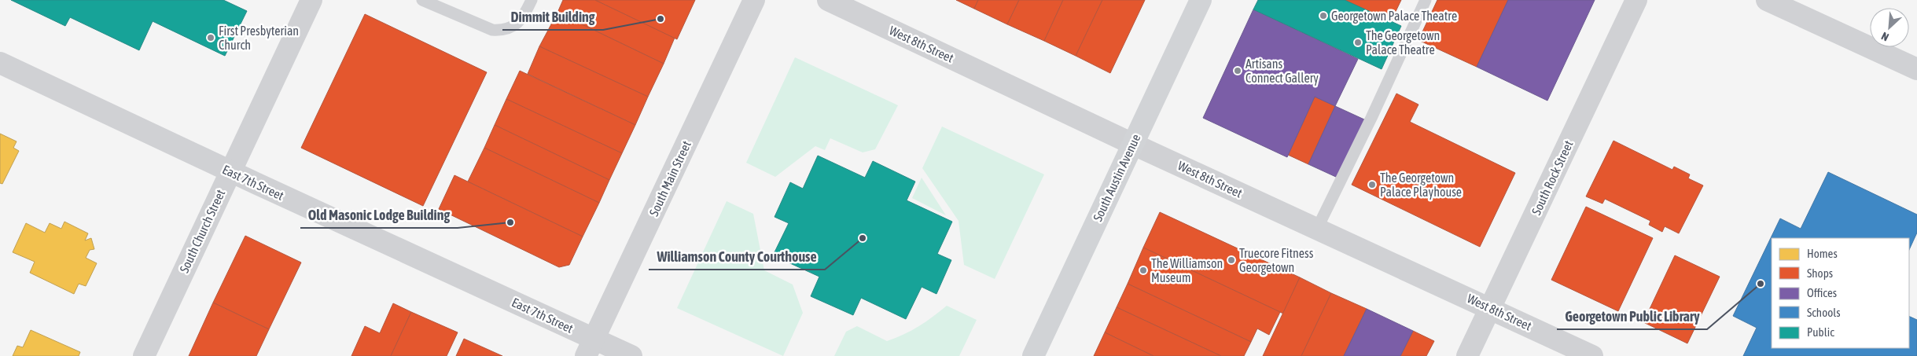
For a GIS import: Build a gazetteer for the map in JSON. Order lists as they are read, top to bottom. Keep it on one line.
{"streets":{"main road":["South Austin Avenue"],"street":["West 8th Street","South Rock Street","South Main Street","East 7th Street","South Church Street"]},"crossings":[["West 8th Street","South Austin Avenue"],["West 8th Street","South Rock Street"],["South Main Street","East 7th Street"],["East 7th Street","South Church Street"]],"places":["Georgetown Palace Theatre","Dimmit Building","First Presbyterian Church","The Georgetown Palace Theatre","Artisans Connect Gallery","The Georgetown Palace Playhouse","Old Masonic Lodge Building","Williamson County Courthouse","Truecore Fitness Georgetown","The Williamson Museum","Georgetown Public Library"],"legend":["Homes","Shops","Offices","Schools","Public"],"north":"bottom left"}
